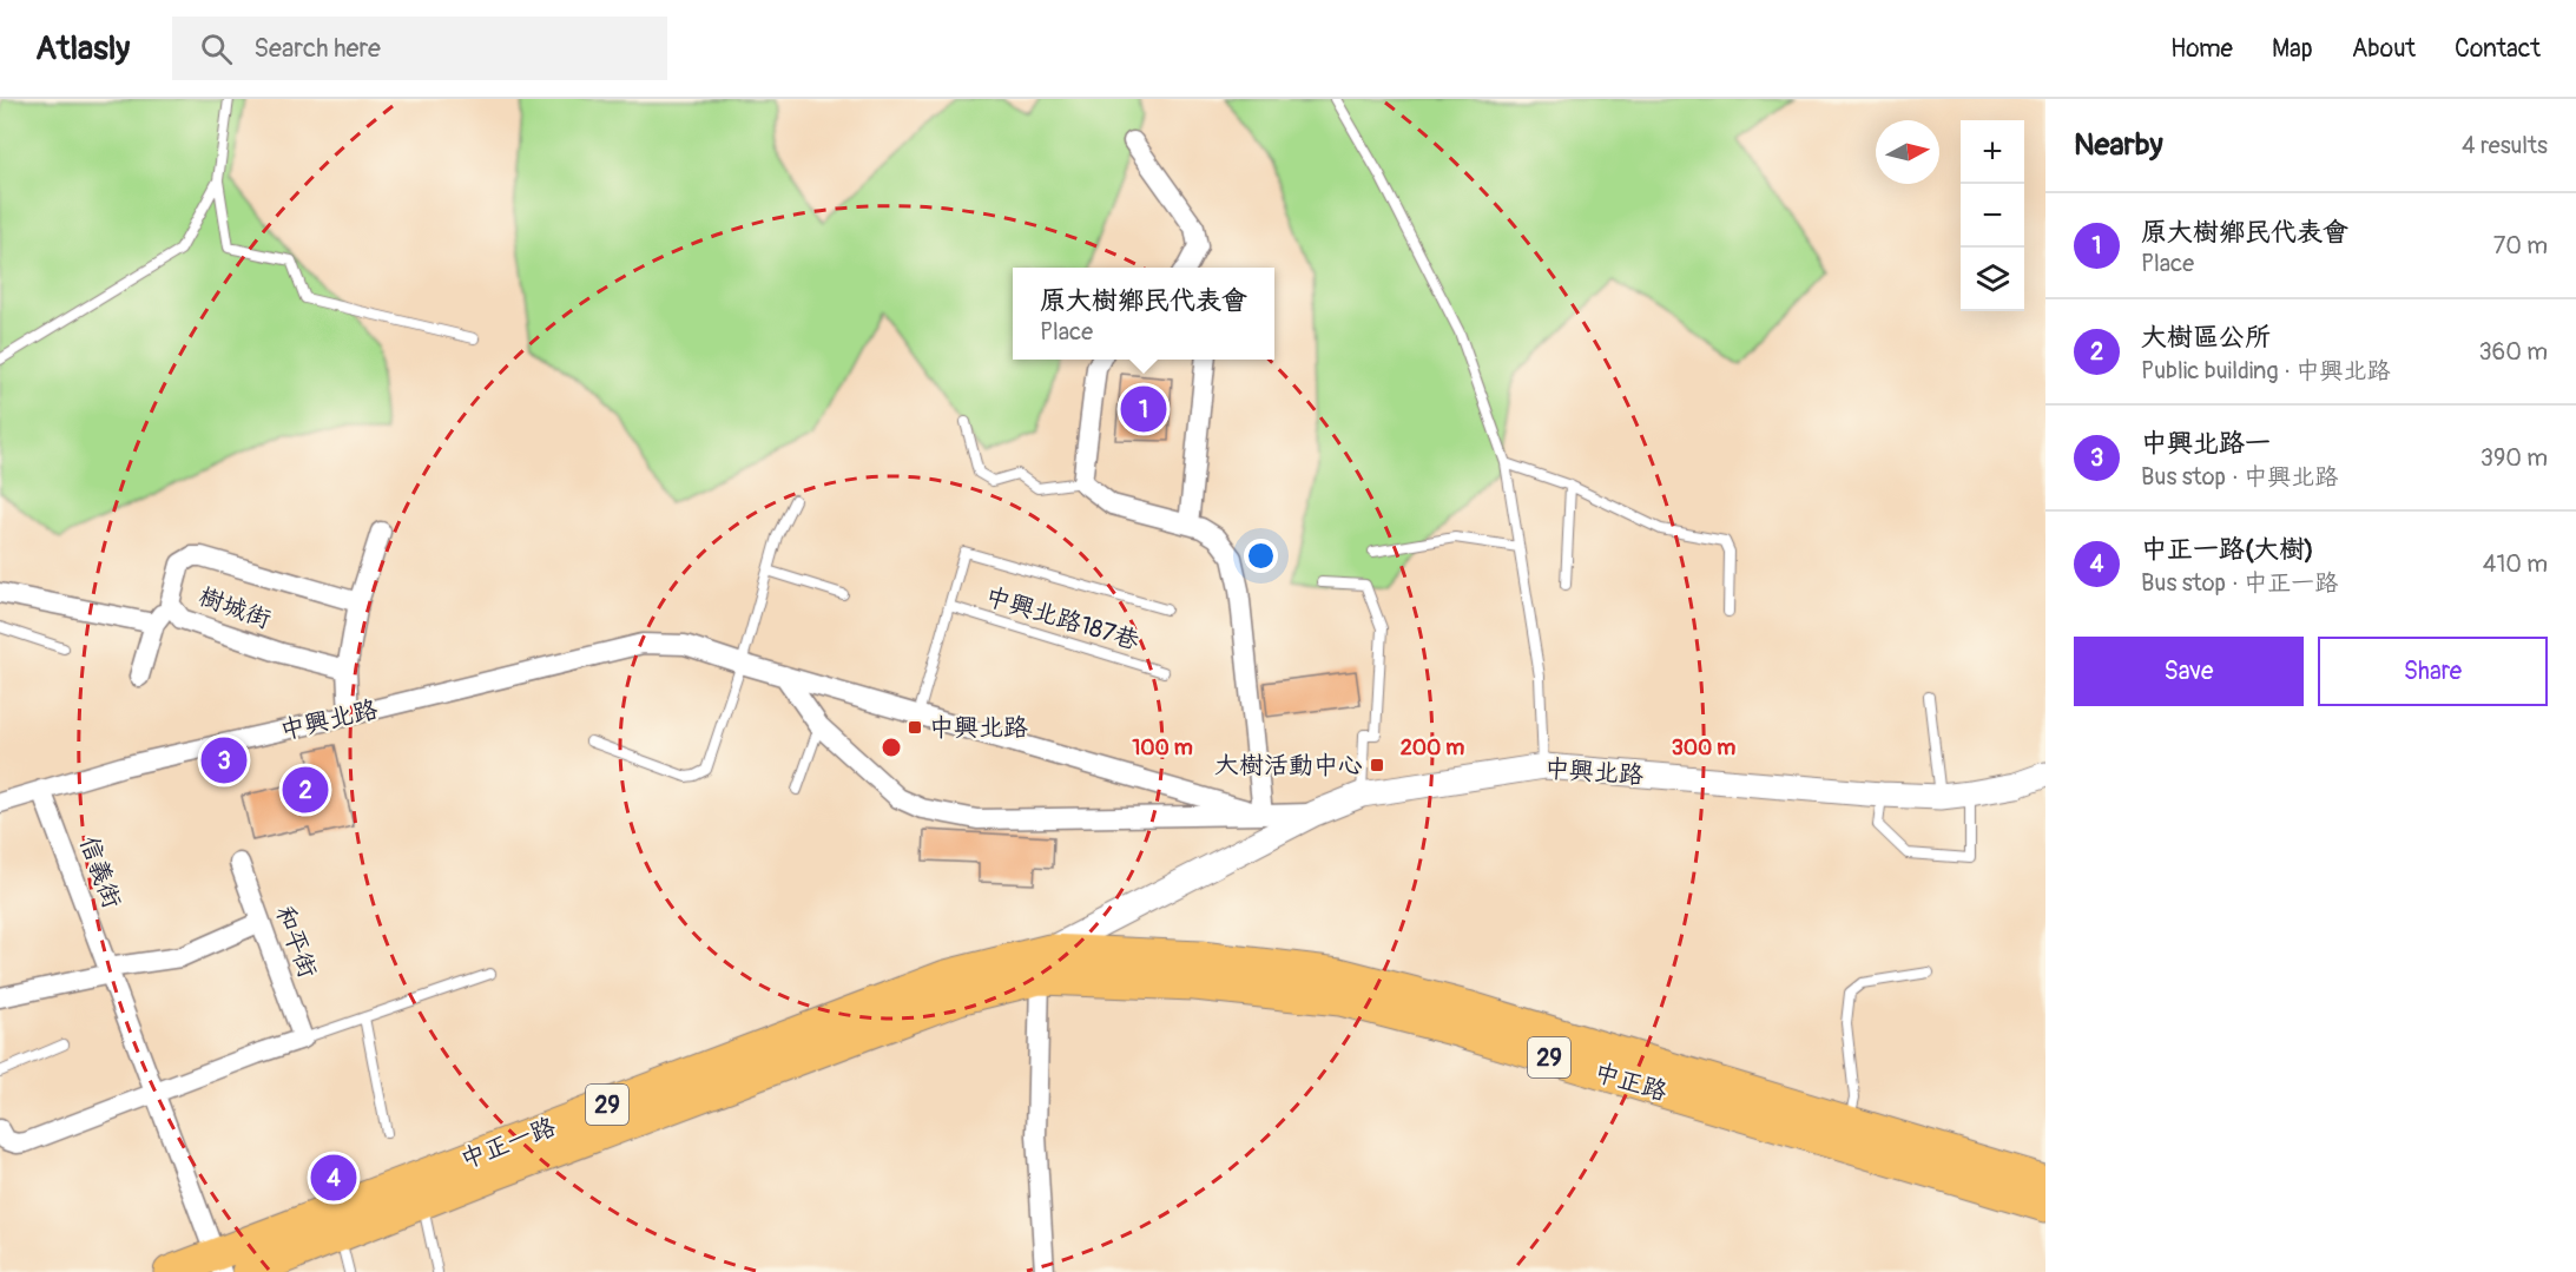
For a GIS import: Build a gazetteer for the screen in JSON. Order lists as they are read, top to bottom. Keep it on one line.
{"streets":{"main road":["29","中正路","中正一路"],"street":["樹城街","中興北路","信義街","和平街"],"lane":["中興北路187巷"]},"crossings":[["中興北路187巷","中興北路"],["中興北路","信義街"],["中興北路","中正路"],["中興北路","中正一路"],["信義街","中正一路"],["中正路","中正一路"]],"places":{"transit":["中興北路","大樹活動中心"]},"north":"right","page":{"header":"Atlasly","search":"Search here","nav":["Home","Map","About","Contact"],"heading":["Nearby","4 results"],"map_buttons":["+","−"],"list":[{"mark":"1","name":"原大樹鄉民代表會","note":"Place","value":"70 m"},{"mark":"2","name":"大樹區公所","note":"Public building · 中興北路","value":"360 m"},{"mark":"3","name":"中興北路一","note":"Bus stop · 中興北路","value":"390 m"},{"mark":"4","name":"中正一路(大樹)","note":"Bus stop · 中正一路","value":"410 m"}],"popup":["原大樹鄉民代表會","Place"],"pins":["1","3","2","4"],"buttons":["Save","Share"]},"rings":["100 m","200 m","300 m"]}
